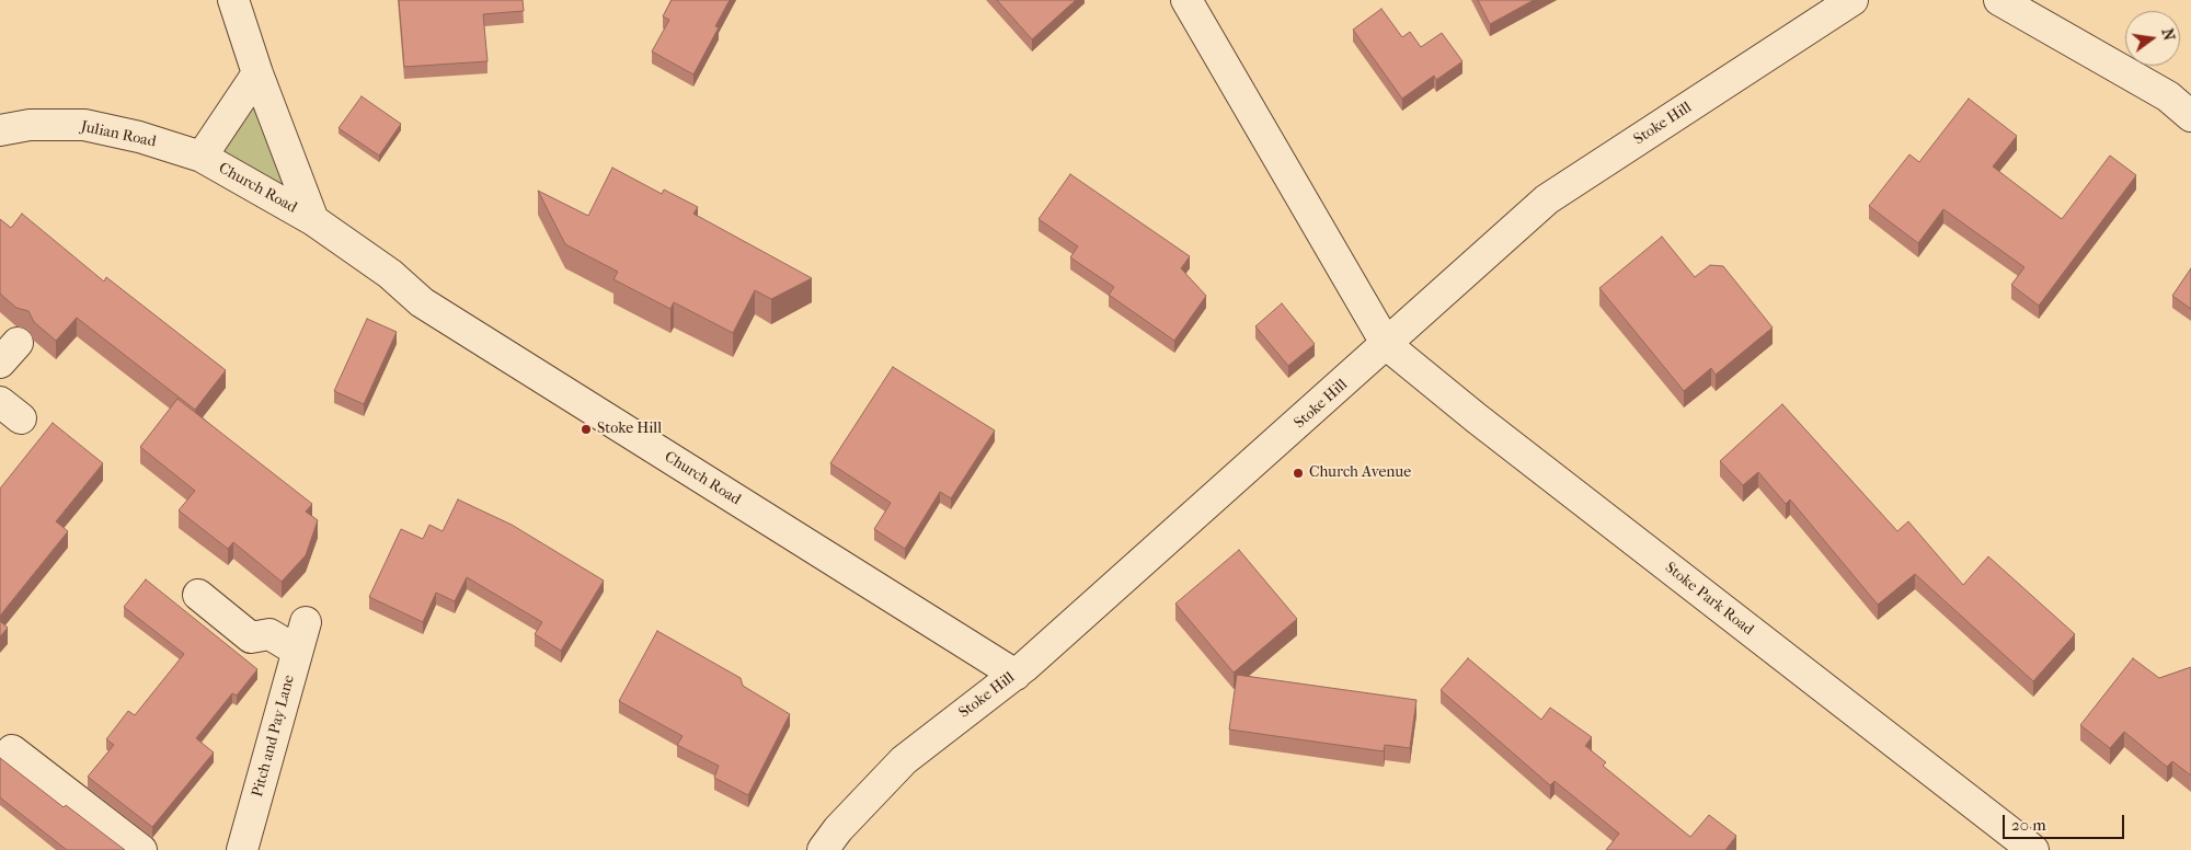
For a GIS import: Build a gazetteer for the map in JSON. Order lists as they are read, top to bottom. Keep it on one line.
{"streets":{"street":["Stoke Hill","Julian Road","Church Road","Stoke Park Road","Pitch and Pay Lane"]},"crossings":[["Stoke Hill","Church Road"],["Stoke Hill","Stoke Park Road"],["Julian Road","Church Road"]],"places":["Stoke Hill","Church Avenue"],"scale_bar":"20 m","north":"right"}
